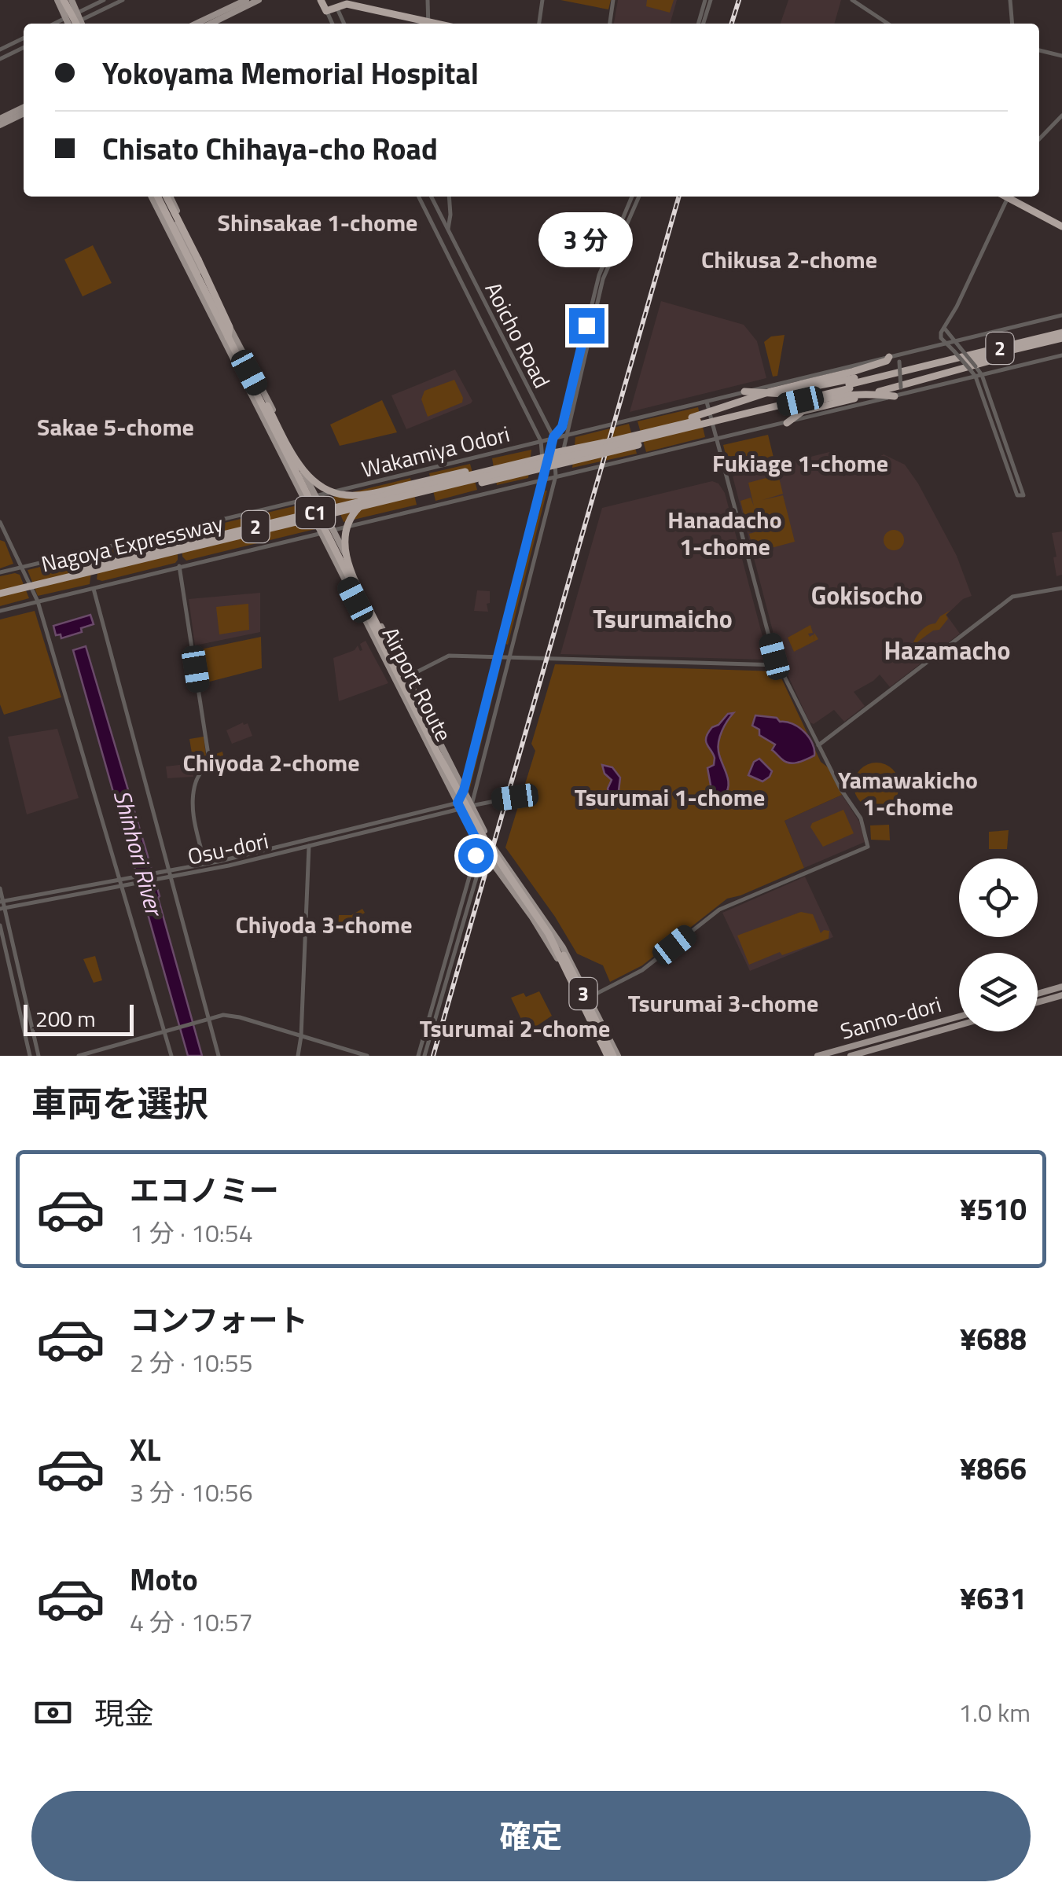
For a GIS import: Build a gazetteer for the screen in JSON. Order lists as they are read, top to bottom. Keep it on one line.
{"streets":{"highway":["2","C1","Nagoya Expressway","3"],"main road":["Airport Route","Sanno-dori"],"street":["Aoicho Road","Wakamiya Odori","Osu-dori"]},"crossings":[["Aoicho Road","Wakamiya Odori"],["Aoicho Road","Airport Route"],["Aoicho Road","Osu-dori"],["Wakamiya Odori","Airport Route"],["C1","3"],["Airport Route","Osu-dori"],["Airport Route","3"]],"districts":["Shinsakae 1-chome","Chikusa 2-chome","Sakae 5-chome","Fukiage 1-chome","Hanadacho 1-chome","Gokisocho","Tsurumaicho","Hazamacho","Chiyoda 2-chome","Yamawakicho 1-chome","Tsurumai 1-chome","Chiyoda 3-chome","Tsurumai 3-chome","Tsurumai 2-chome"],"water":["Shinhori River"],"scale_bar":"200 m","page":{"banner":["Yokoyama Memorial Hospital","Chisato Chihaya-cho Road"],"bubble":"3 分","scale":"200 m","heading":"車両を選択","list":[{"name":"エコノミー","note":"1 分 · 10:54","value":"¥510"},{"name":"コンフォート","note":"2 分 · 10:55","value":"¥688"},{"name":"XL","note":"3 分 · 10:56","value":"¥866"},{"name":"Moto","note":"4 分 · 10:57","value":"¥631"}],"pay":["現金","1.0 km"],"buttons":"確定"}}
